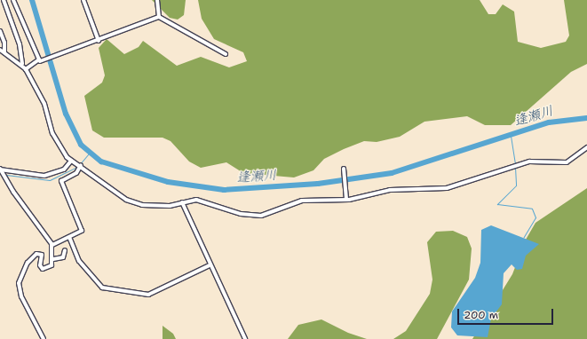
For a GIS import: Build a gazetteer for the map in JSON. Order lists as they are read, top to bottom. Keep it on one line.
{"water":["逢瀬川"],"scale_bar":"200 m"}
